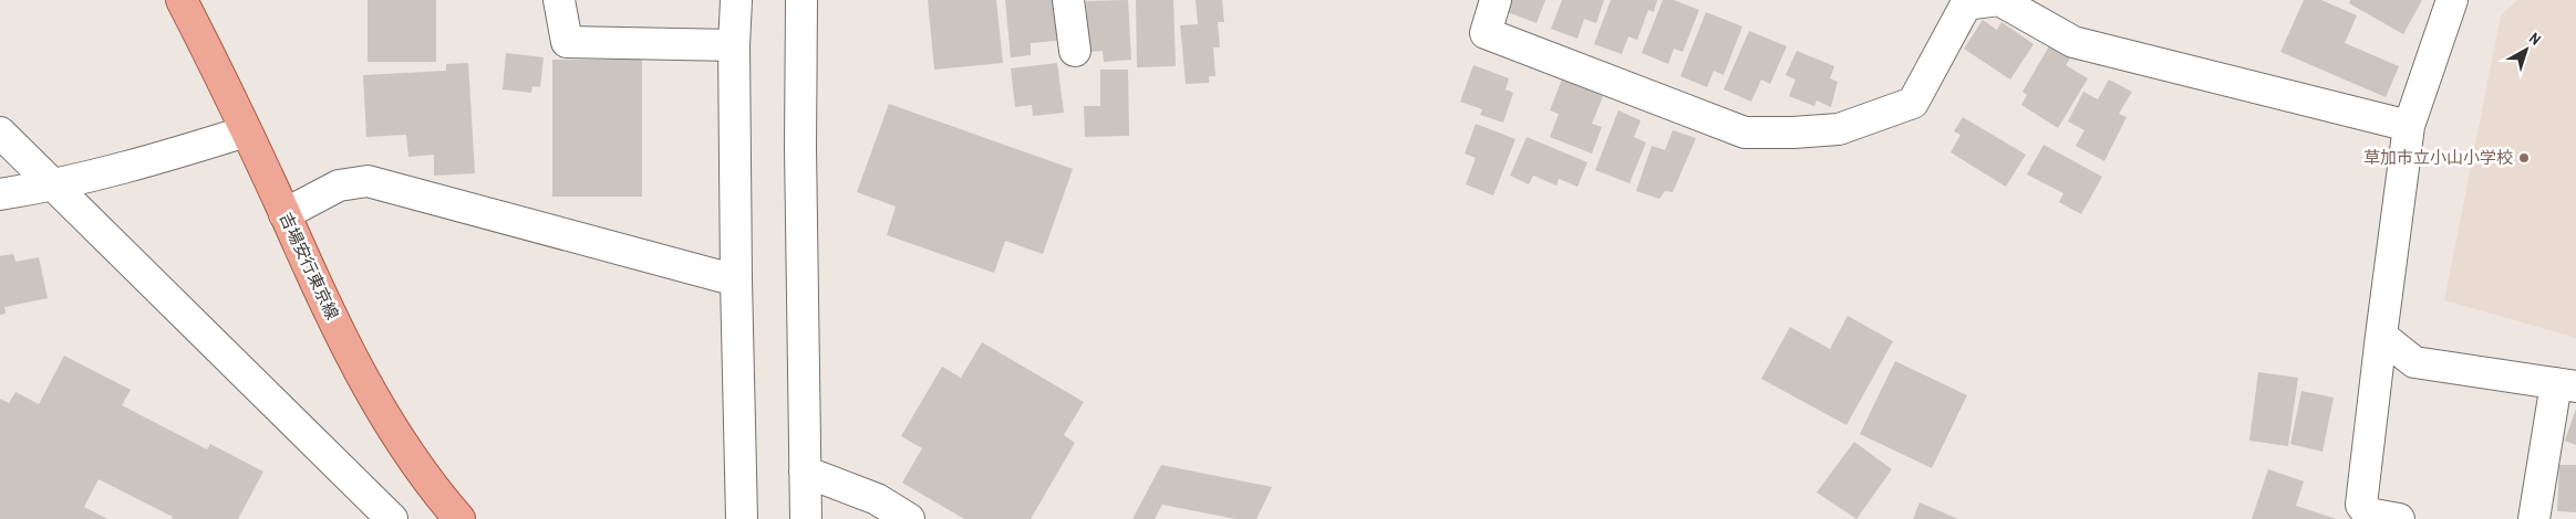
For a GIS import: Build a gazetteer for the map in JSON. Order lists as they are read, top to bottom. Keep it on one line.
{"streets":{"main road":["吉場安行東京線"]},"places":["草加市立小山小学校"],"north":"top right"}
